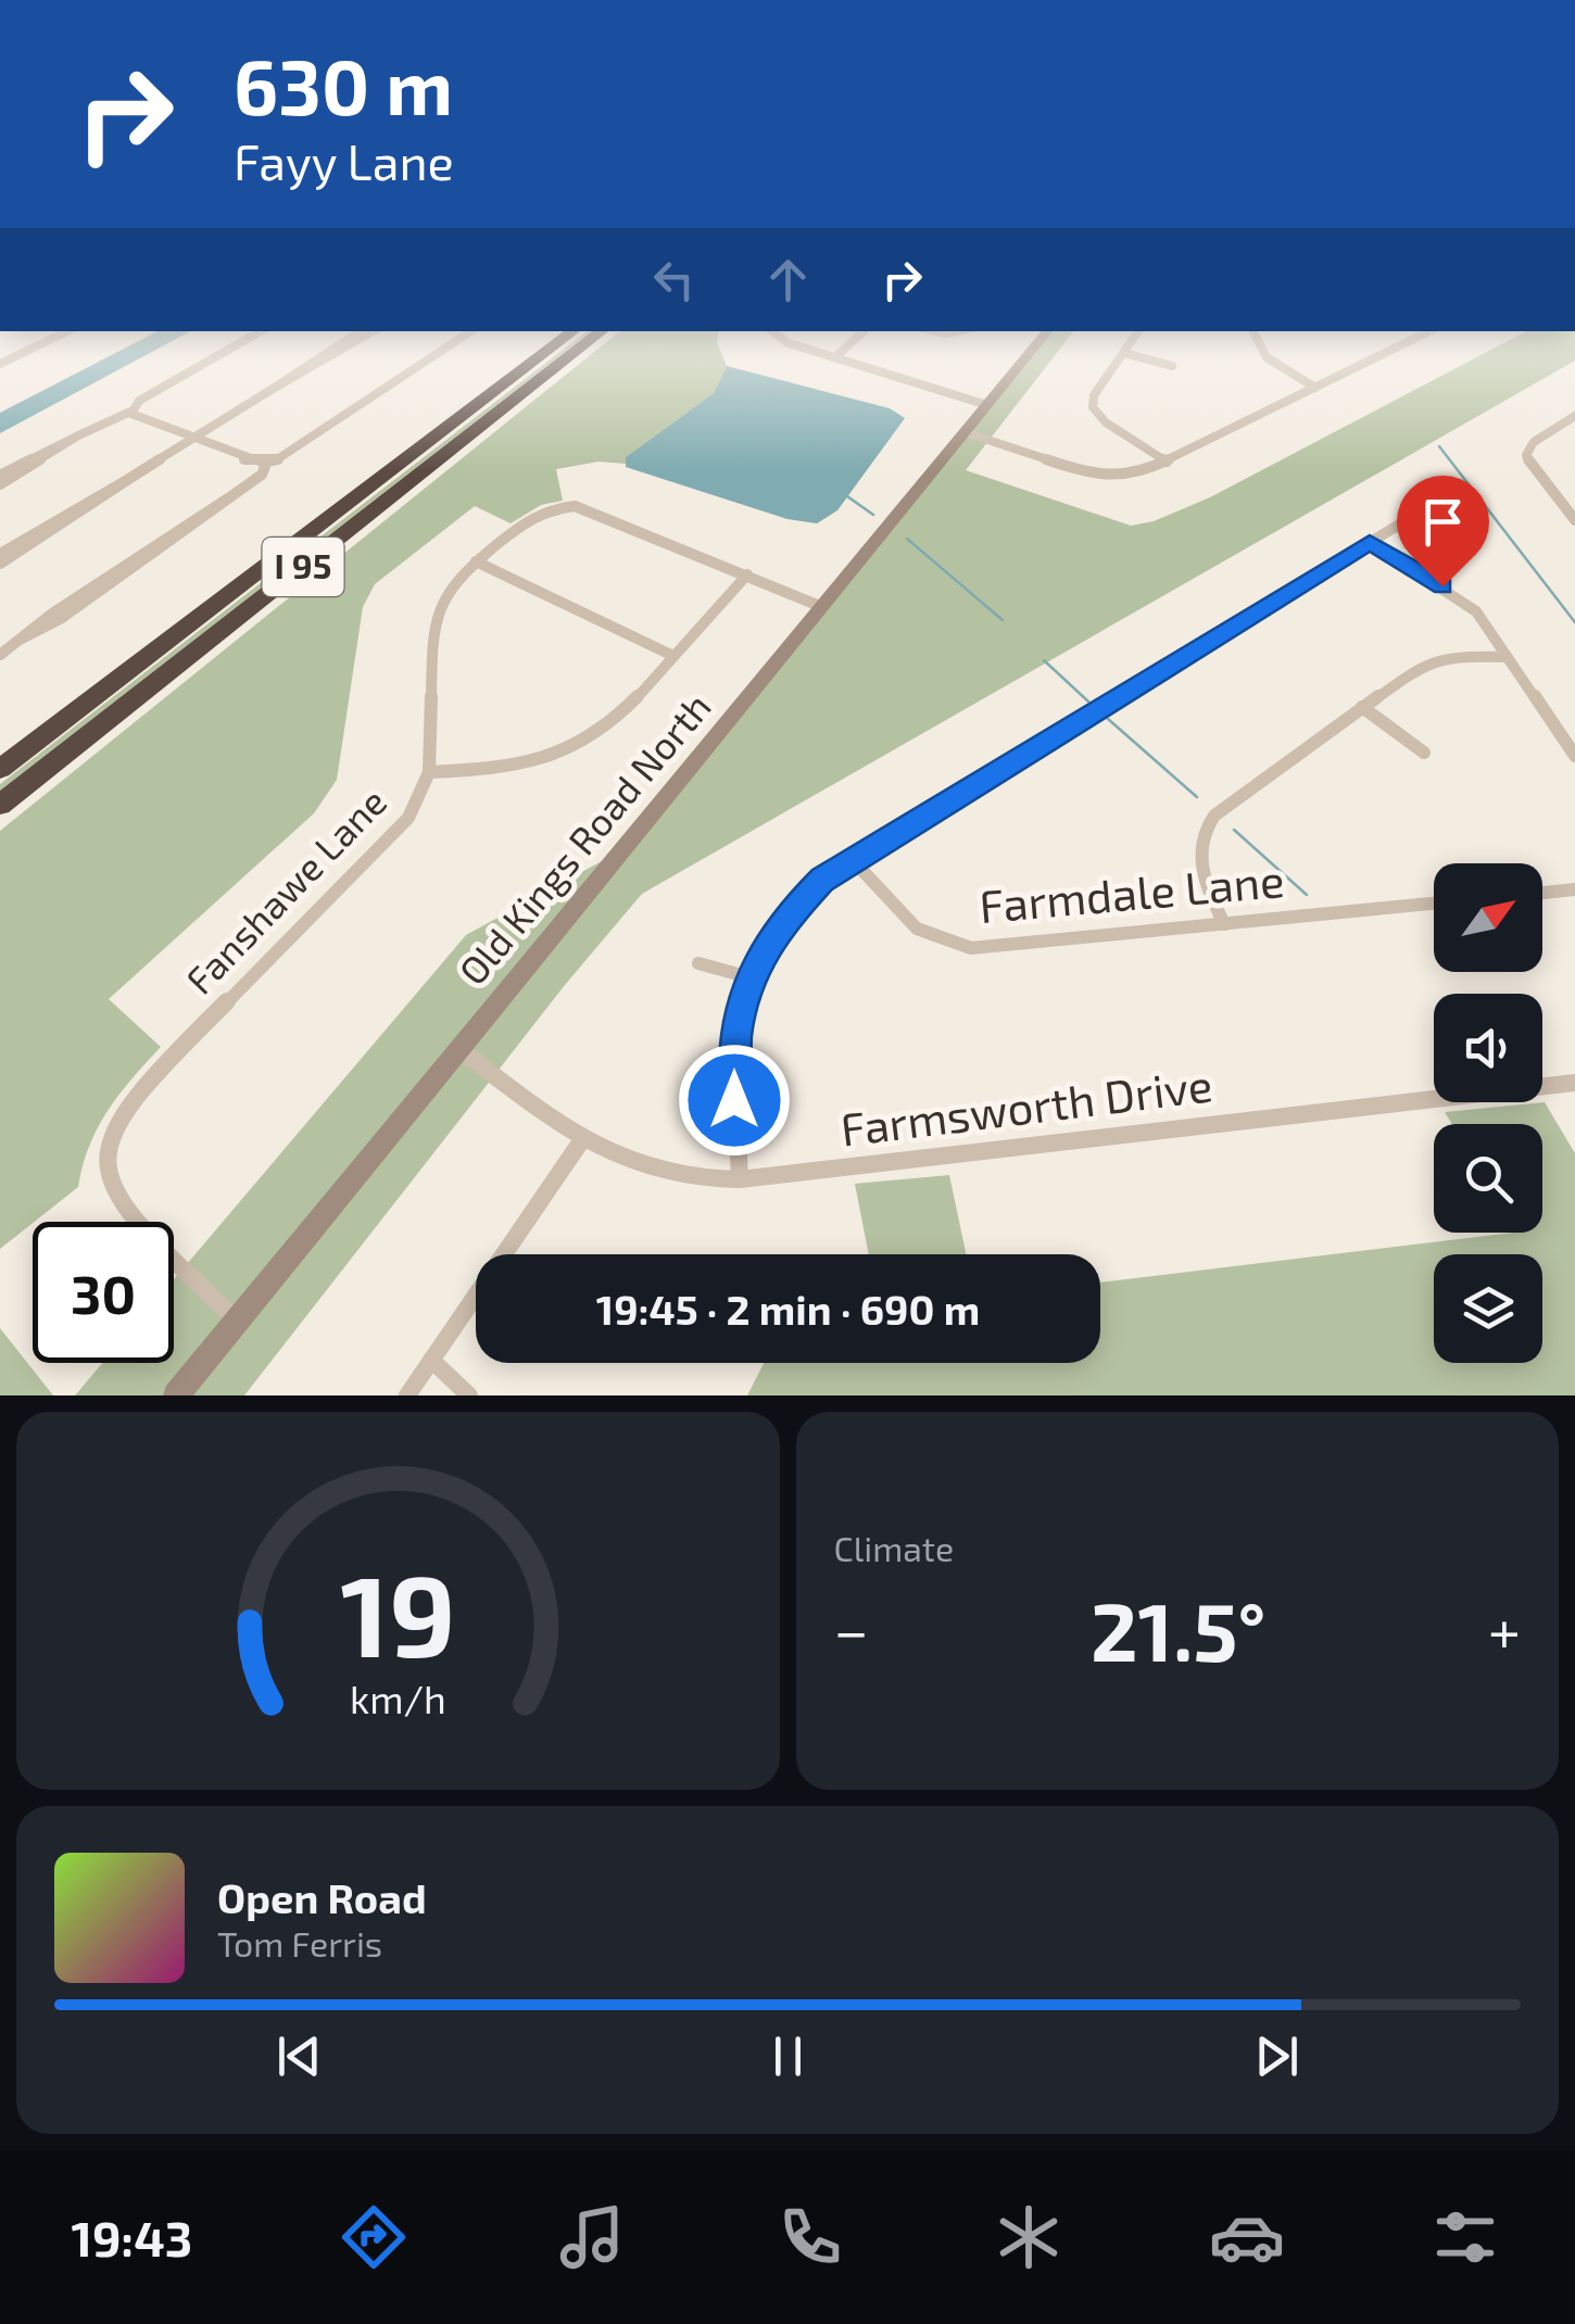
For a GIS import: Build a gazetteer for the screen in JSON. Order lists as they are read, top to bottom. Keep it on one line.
{"streets":{"highway":["I 95"],"street":["Old Kings Road North","Fanshawe Lane","Farmdale Lane","Farmsworth Drive"]},"crossings":[["Old Kings Road North","Fanshawe Lane"],["Old Kings Road North","Farmsworth Drive"]],"north":"top right","page":{"turn":["630 m","Fayy Lane"],"limit":"30","trip":"19:45 · 2 min · 690 m","tile":"Climate","heat":["−","21.5°","+"],"song":["Open Road","Tom Ferris"],"tabs":"19:43","gauge":["19","km/h"]}}
